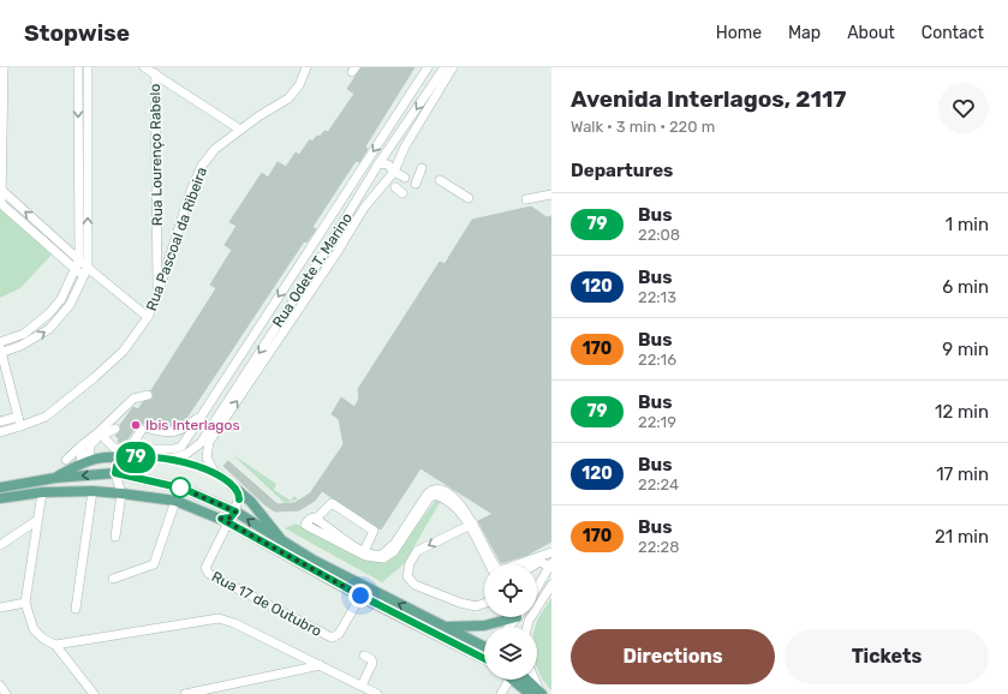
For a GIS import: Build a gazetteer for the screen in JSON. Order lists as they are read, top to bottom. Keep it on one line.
{"streets":{"street":["Rua Lourenço Rabelo","Rua Pascoal da Ribeira","Rua Odete T. Marino","Rua 17 de Outubro"]},"crossings":[["Rua Lourenço Rabelo","Rua Pascoal da Ribeira"]],"places":["Ibis Interlagos"],"lines":["bus line 79"],"page":{"header":"Stopwise","nav":["Home","Map","About","Contact"],"on_map":"79","heading":[["Avenida Interlagos, 2117","Walk · 3 min · 220 m"],"Departures"],"list":[{"mark":"79","name":"Bus","note":"22:08","value":"1 min"},{"mark":"120","name":"Bus","note":"22:13","value":"6 min"},{"mark":"170","name":"Bus","note":"22:16","value":"9 min"},{"mark":"79","name":"Bus","note":"22:19","value":"12 min"},{"mark":"120","name":"Bus","note":"22:24","value":"17 min"},{"mark":"170","name":"Bus","note":"22:28","value":"21 min"}],"buttons":["Directions","Tickets"]}}
